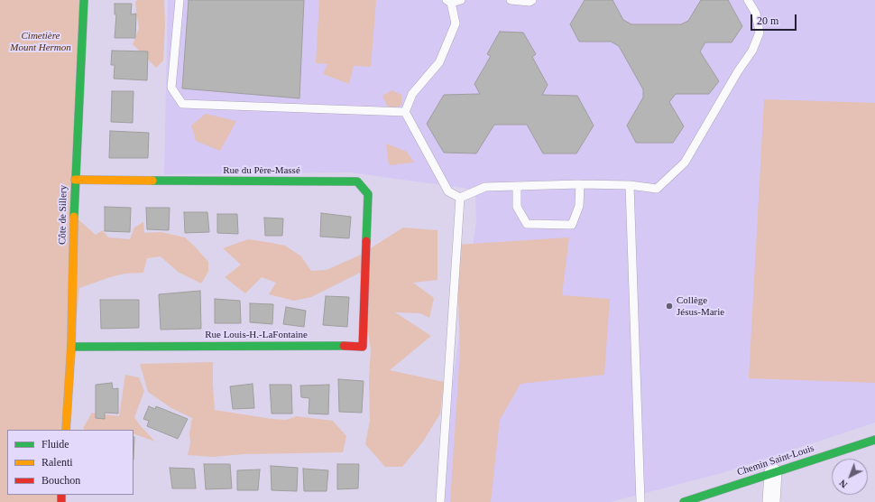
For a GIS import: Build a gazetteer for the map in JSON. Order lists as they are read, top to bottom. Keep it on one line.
{"streets":{"street":["Rue du Père-Massé","Côte de Sillery","Rue Louis-H.-LaFontaine","Chemin Saint-Louis"]},"crossings":[["Rue du Père-Massé","Côte de Sillery"],["Rue du Père-Massé","Rue Louis-H.-LaFontaine"],["Côte de Sillery","Rue Louis-H.-LaFontaine"]],"parks":["Cimetière Mount Hermon"],"places":["Collège Jésus-Marie"],"legend":["Fluide","Ralenti","Bouchon"],"scale_bar":"20 m","north":"bottom left"}
